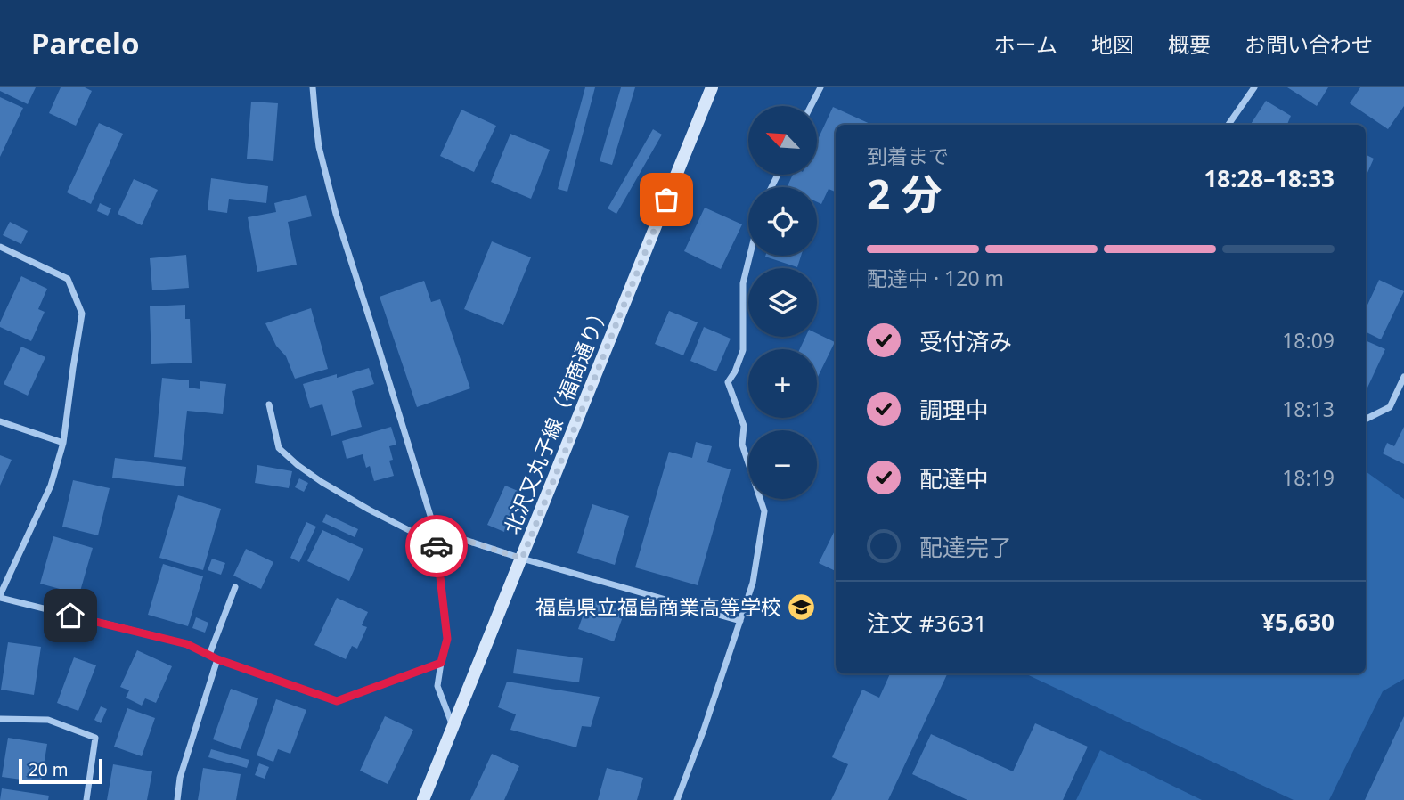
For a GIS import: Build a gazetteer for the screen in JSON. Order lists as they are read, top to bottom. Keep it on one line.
{"streets":{"street":["北沢又丸子線（福商通り）"]},"places":{"school or university":["福島県立福島商業高等学校"]},"scale_bar":"20 m","north":"top left","page":{"header":"Parcelo","nav":["ホーム","地図","概要","お問い合わせ"],"map_buttons":["+","−"],"heading":["2 分","到着まで","18:28–18:33"],"panel":["注文 #3631","¥5,630"],"bar":"配達中 · 120 m","list":[["受付済み","18:09"],["調理中","18:13"],["配達中","18:19"],"配達完了"],"scale":"20 m"}}
